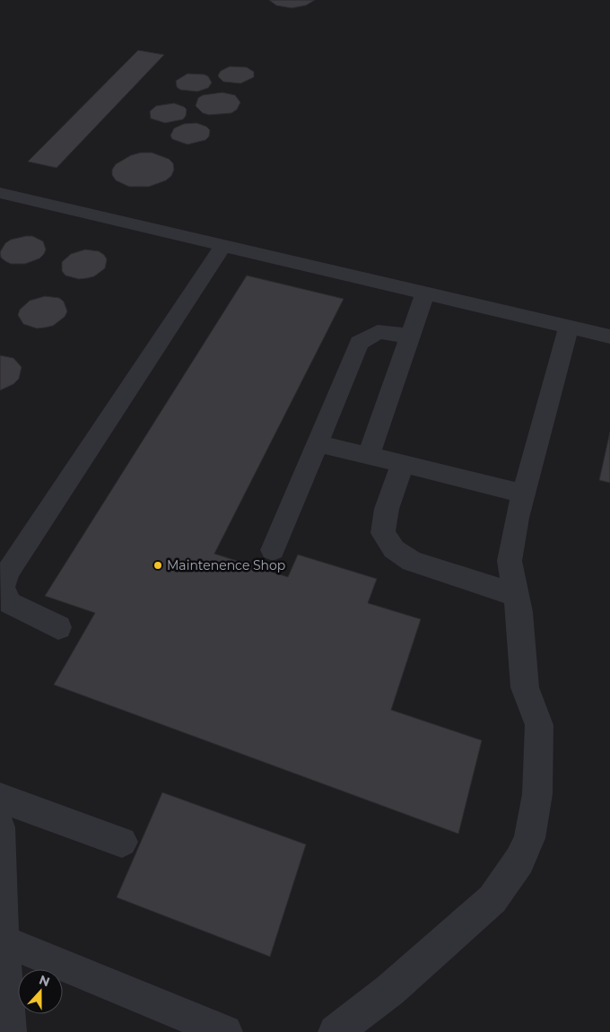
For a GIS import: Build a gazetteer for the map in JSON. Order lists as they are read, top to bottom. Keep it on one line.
{"places":["Maintenence Shop"],"north":"top"}
